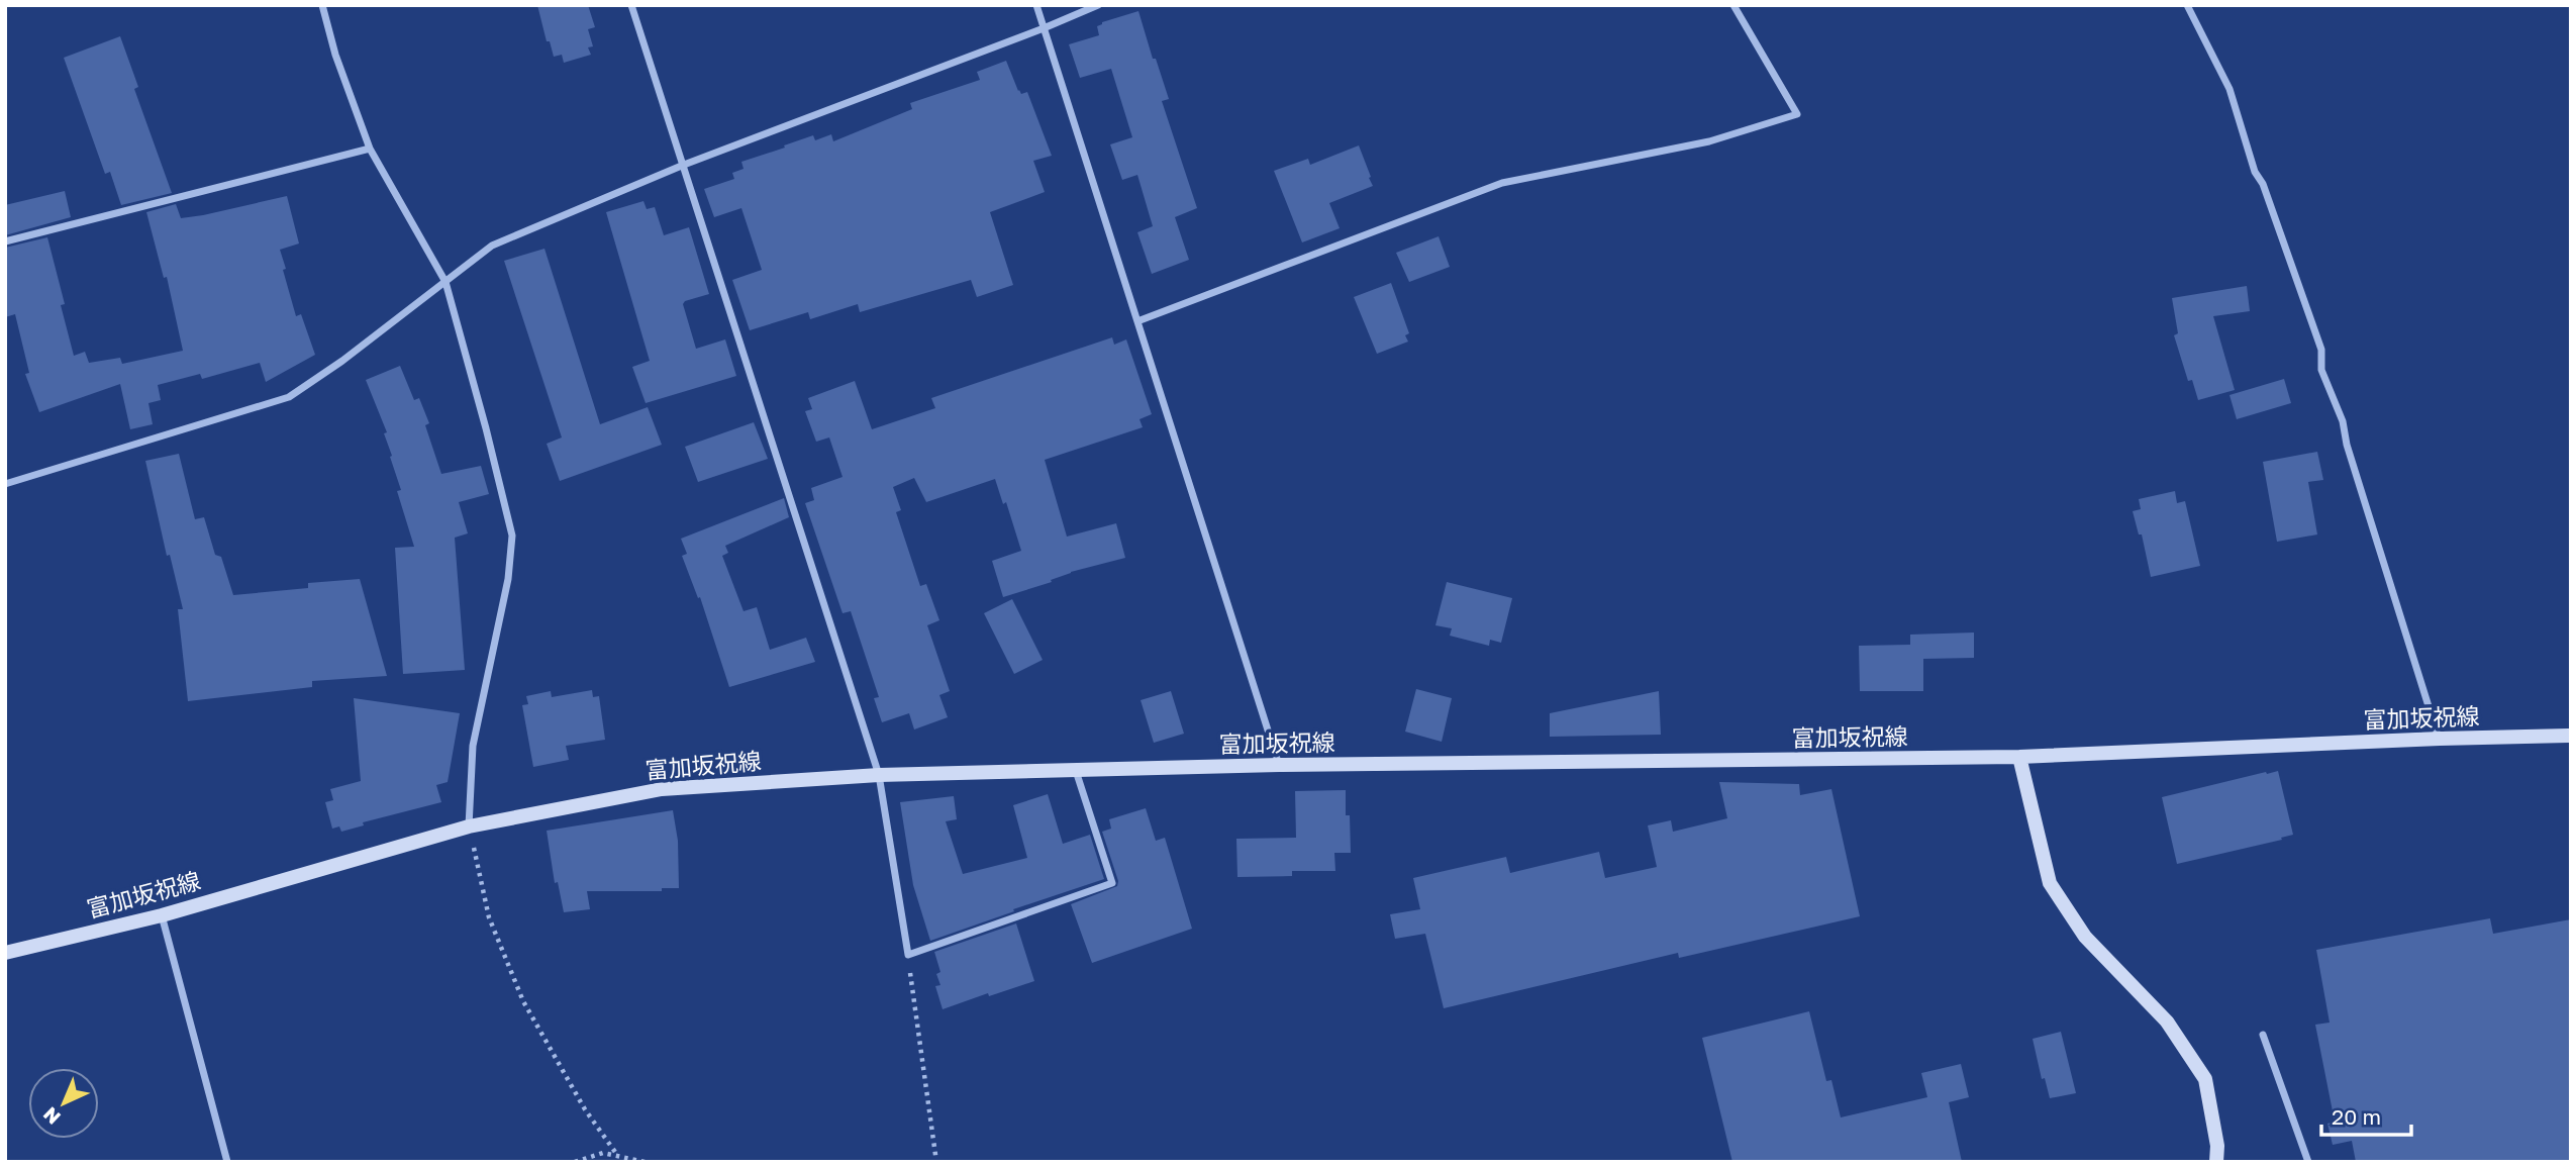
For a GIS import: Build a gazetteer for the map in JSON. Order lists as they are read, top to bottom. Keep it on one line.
{"streets":{"main road":["富加坂祝線"]},"scale_bar":"20 m","north":"bottom left"}
